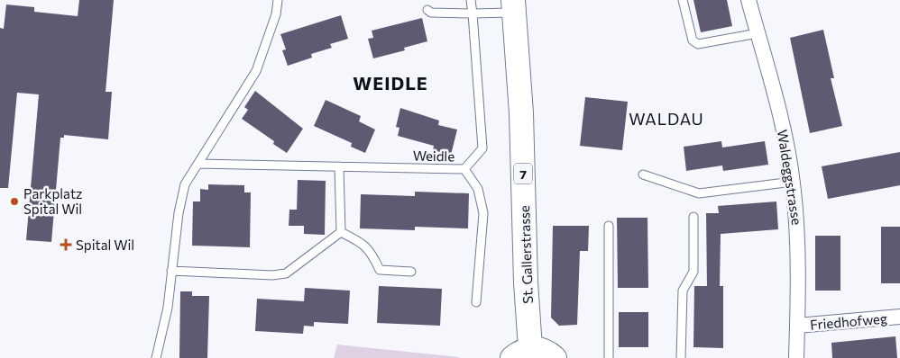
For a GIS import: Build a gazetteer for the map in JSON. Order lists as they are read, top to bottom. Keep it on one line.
{"streets":{"main road":["7","St. Gallerstrasse"],"street":["Waldeggstrasse","Friedhofweg"],"lane":["Weidle"]},"crossings":[["Waldeggstrasse","Friedhofweg"]],"districts":["WEIDLE","WALDAU"],"places":{"other":["Parkplatz Spital Wil"],"health":["Spital Wil"]}}
